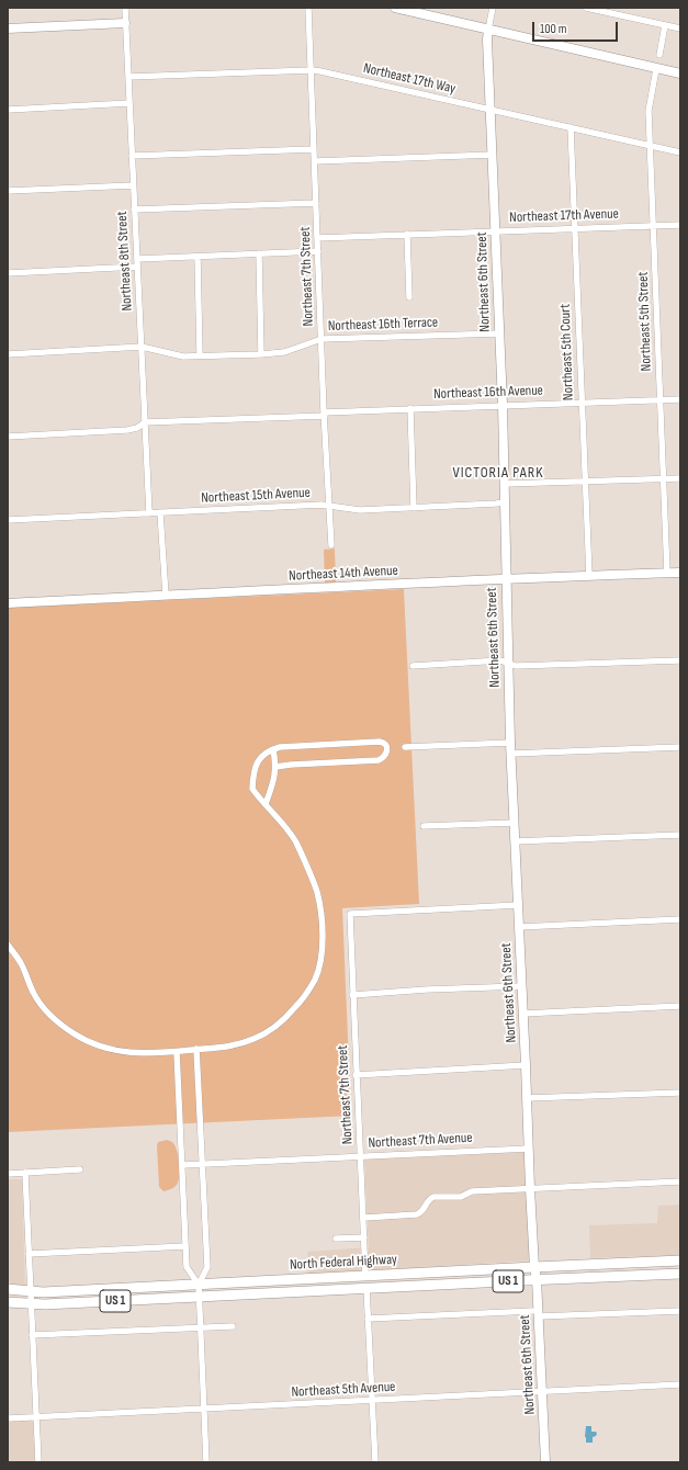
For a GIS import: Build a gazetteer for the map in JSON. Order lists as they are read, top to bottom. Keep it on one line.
{"streets":{"main road":["North Federal Highway","US 1"],"street":["Northeast 17th Way","Northeast 17th Avenue","Northeast 8th Street","Northeast 7th Street","Northeast 6th Street","Northeast 5th Street","Northeast 16th Terrace","Northeast 5th Court","Northeast 16th Avenue","Northeast 15th Avenue","Northeast 14th Avenue","Northeast 7th Avenue","Northeast 5th Avenue"]},"crossings":[["Northeast 17th Way","Northeast 8th Street"],["Northeast 17th Way","Northeast 7th Street"],["Northeast 17th Way","Northeast 6th Street"],["Northeast 17th Way","Northeast 5th Street"],["Northeast 17th Way","Northeast 5th Court"],["Northeast 17th Avenue","Northeast 7th Street"],["Northeast 17th Avenue","Northeast 6th Street"],["Northeast 17th Avenue","Northeast 5th Street"],["Northeast 17th Avenue","Northeast 5th Court"],["Northeast 8th Street","Northeast 16th Terrace"],["Northeast 8th Street","Northeast 16th Avenue"],["Northeast 8th Street","Northeast 15th Avenue"],["Northeast 7th Street","Northeast 6th Street"],["Northeast 7th Street","Northeast 16th Terrace"],["Northeast 7th Street","Northeast 16th Avenue"],["Northeast 7th Street","Northeast 15th Avenue"],["Northeast 7th Street","Northeast 7th Avenue"],["Northeast 7th Street","North Federal Highway"],["Northeast 6th Street","Northeast 16th Terrace"],["Northeast 6th Street","Northeast 16th Avenue"],["Northeast 6th Street","Northeast 15th Avenue"],["Northeast 6th Street","Northeast 14th Avenue"],["Northeast 6th Street","Northeast 7th Avenue"],["Northeast 6th Street","North Federal Highway"],["Northeast 6th Street","Northeast 5th Avenue"],["Northeast 5th Street","Northeast 16th Avenue"],["Northeast 5th Street","Northeast 14th Avenue"],["Northeast 5th Court","Northeast 16th Avenue"],["Northeast 5th Court","Northeast 14th Avenue"]],"districts":["VICTORIA PARK"],"scale_bar":"100 m"}
